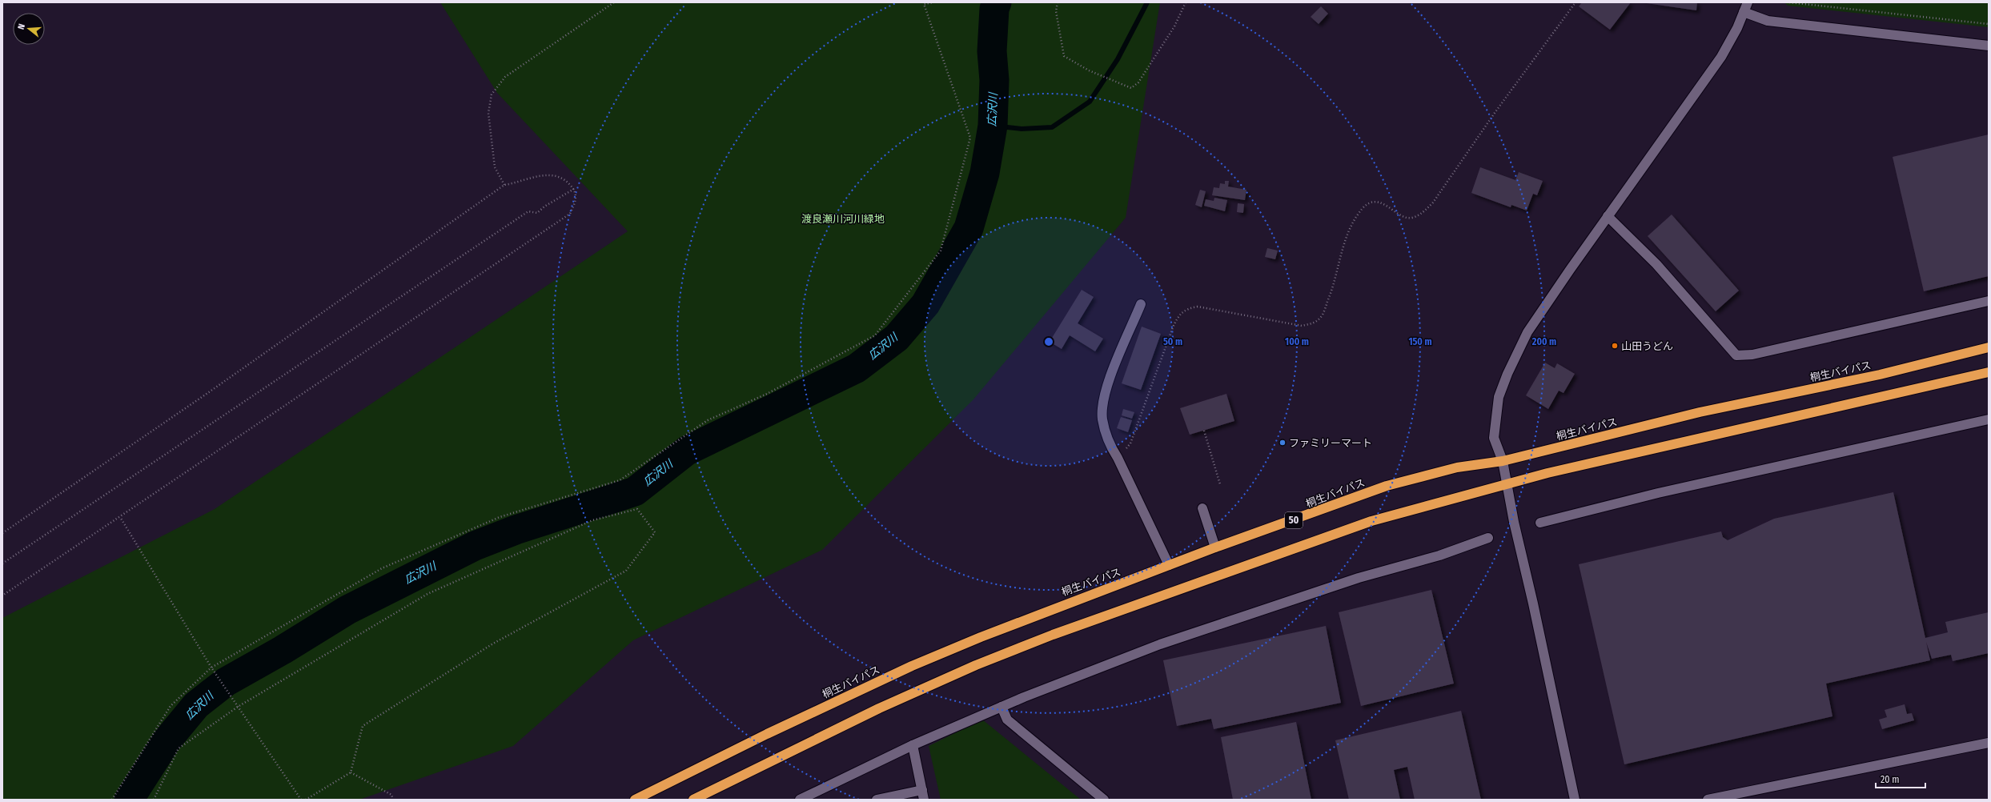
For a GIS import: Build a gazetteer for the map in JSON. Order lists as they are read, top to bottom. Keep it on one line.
{"streets":{"highway":["桐生バイパス","50"]},"water":["広沢川"],"parks":["渡良瀬川河川緑地"],"places":["山田うどん","ファミリーマート"],"scale_bar":"20 m","north":"left","rings":["50 m","100 m","150 m","200 m"]}
